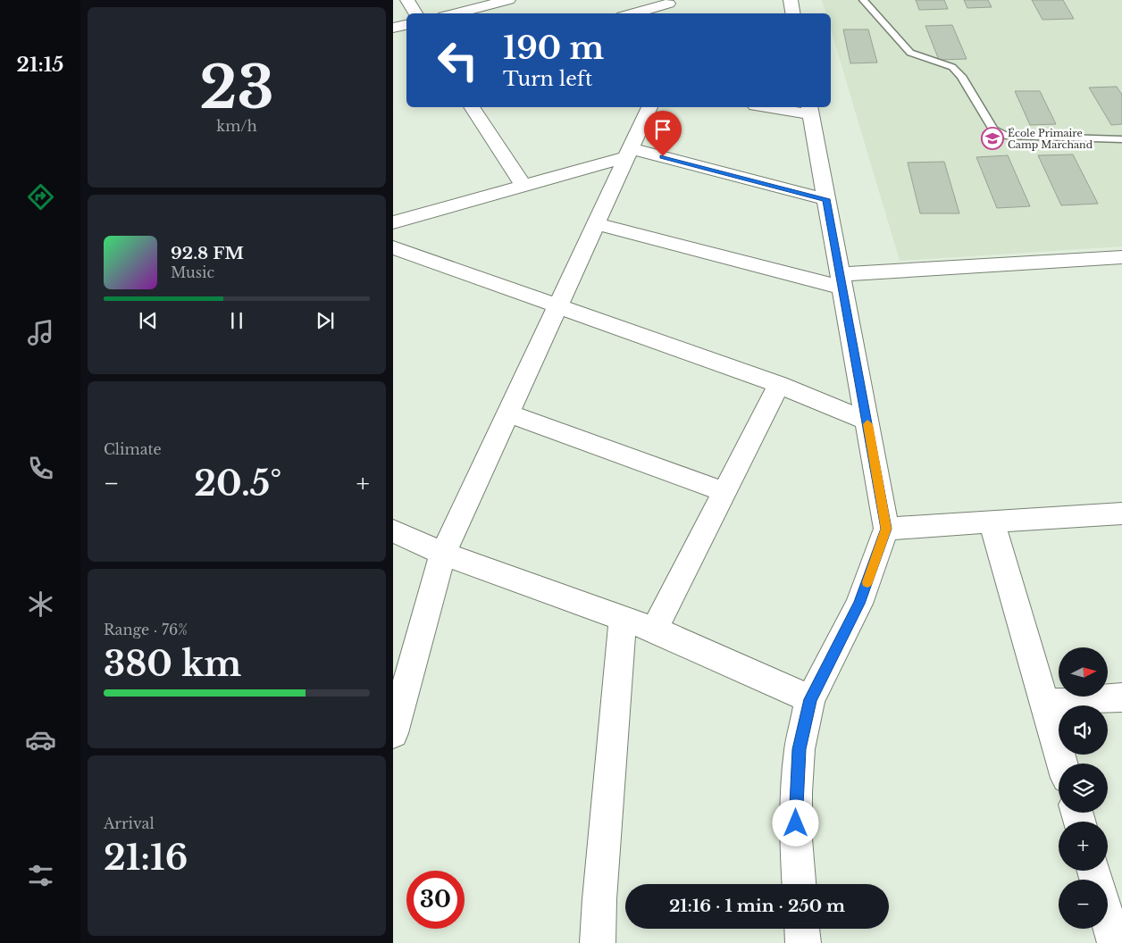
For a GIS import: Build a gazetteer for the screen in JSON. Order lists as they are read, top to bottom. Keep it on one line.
{"places":{"school or university":["École Primaire Camp Marchand"]},"north":"right","page":{"tabs":"21:15","tile":[["23","km/h"],"Climate",["Range · 76%","380 km"],["Arrival","21:16"]],"turn":["190 m","Turn left"],"song":["92.8 FM","Music"],"heat":["−","20.5°","+"],"map_buttons":["+","−"],"limit":"30","trip":"21:16 · 1 min · 250 m"}}
